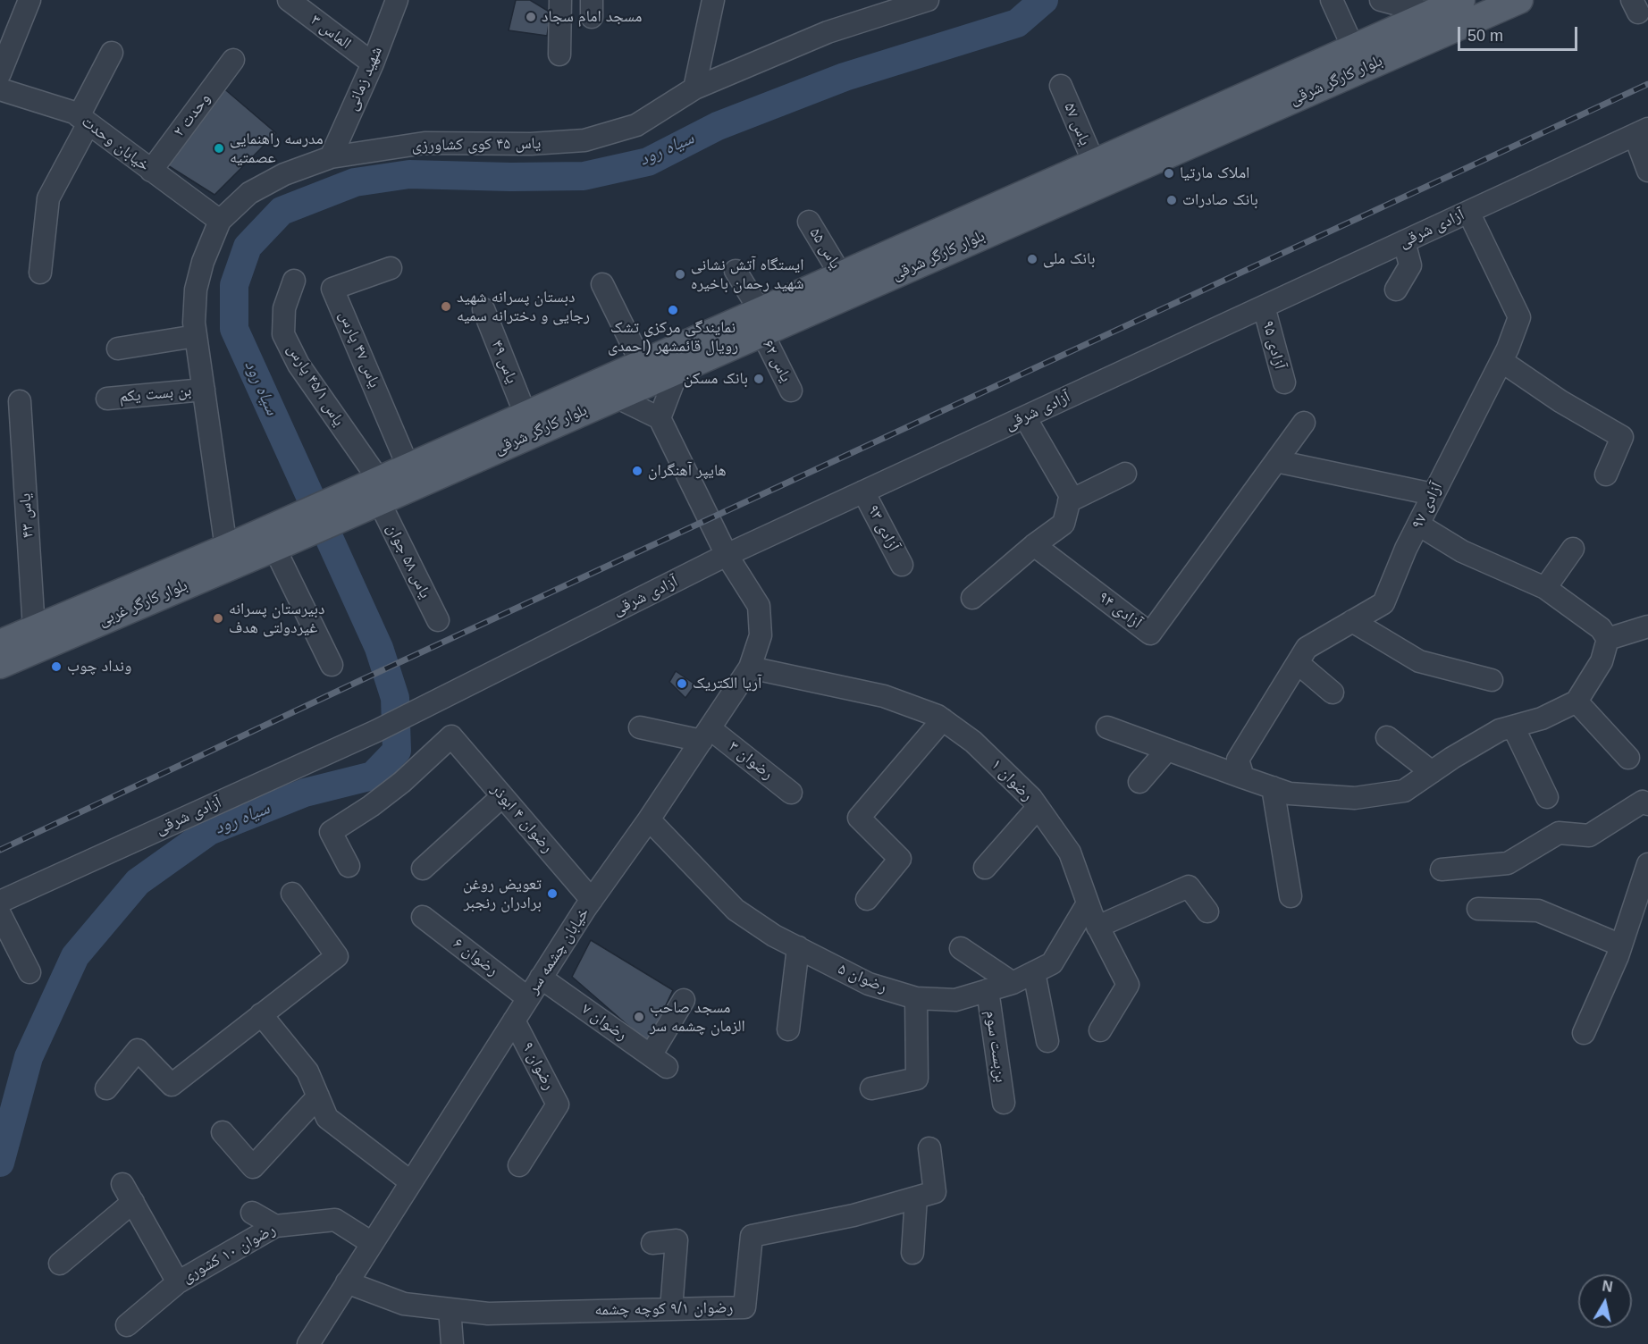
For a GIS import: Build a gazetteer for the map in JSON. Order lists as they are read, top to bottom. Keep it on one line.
{"streets":{"main road":["بلوار کارگر شرقی","بلوار کارگر غربی"],"street":["الماس ۳","شهید زمانی","وحدت ۲","یاس ۵۷","خیابان وحدت","یاس ۴۵ کوی کشاورزی","آزادی شرقی","یاس ۵۵","آزادی ۹۵","یاس ۴۷ پارس","یاس ۶۲","یاس ۴۹","یاس ۴۵/۱ پارس","بن بست یکم","آزادی ۹۷","یاس ۴۳","آزادی ۹۳","یاس ۵۸ جوان","آزادی ۹۴","رضوان ۳","رضوان ۱","رضوان ۴ ابوذر","خیابان چشمه سر","رضوان ۶","رضوان ۵","رضوان ۷","بن‌بست سوم","رضوان ۹","رضوان ۱۰ کشوری","رضوان ۹/۱ کوچه چشمه"]},"crossings":[["الماس ۳","شهید زمانی"],["شهید زمانی","یاس ۴۵ کوی کشاورزی"],["بلوار کارگر شرقی","یاس ۵۷"],["بلوار کارگر شرقی","یاس ۵۵"],["بلوار کارگر شرقی","یاس ۴۷ پارس"],["بلوار کارگر شرقی","یاس ۶۲"],["بلوار کارگر شرقی","یاس ۴۹"],["بلوار کارگر شرقی","یاس ۴۵/۱ پارس"],["بلوار کارگر شرقی","یاس ۵۸ جوان"],["وحدت ۲","خیابان وحدت"],["خیابان وحدت","یاس ۴۵ کوی کشاورزی"],["یاس ۴۵ کوی کشاورزی","بن بست یکم"],["یاس ۴۵ کوی کشاورزی","بلوار کارگر غربی"],["آزادی شرقی","آزادی ۹۵"],["آزادی شرقی","آزادی ۹۷"],["آزادی شرقی","آزادی ۹۳"],["آزادی شرقی","خیابان چشمه سر"],["یاس ۴۵/۱ پارس","یاس ۵۸ جوان"],["یاس ۴۳","بلوار کارگر غربی"],["رضوان ۳","خیابان چشمه سر"],["رضوان ۱","خیابان چشمه سر"],["رضوان ۱","رضوان ۵"],["رضوان ۴ ابوذر","خیابان چشمه سر"],["خیابان چشمه سر","رضوان ۶"],["خیابان چشمه سر","رضوان ۵"],["خیابان چشمه سر","رضوان ۷"],["خیابان چشمه سر","رضوان ۹"],["خیابان چشمه سر","رضوان ۱۰ کشوری"],["خیابان چشمه سر","رضوان ۹/۱ کوچه چشمه"],["رضوان ۵","بن‌بست سوم"]],"water":["سیاه رود"],"places":["مسجد امام سجاد","مدرسه راهنمایی عصمتیه","املاک مارتیا","بانک صادرات","بانک ملی","ایستگاه آتش نشانی شهید رحمان باخیره","دبستان پسرانه شهید رجایی و دخترانه سمیه","نمایندگی مرکزی تشک رویال قائمشهر (احمدی","بانک مسکن","هایپر آهنگران","دبیرستان پسرانه غیردولتی هدف","ونداد چوب","آریا الکتریک","تعویض روغن برادران رنجبر","مسجد صاحب الزمان چشمه سر"],"scale_bar":"50 m","north":"top"}
